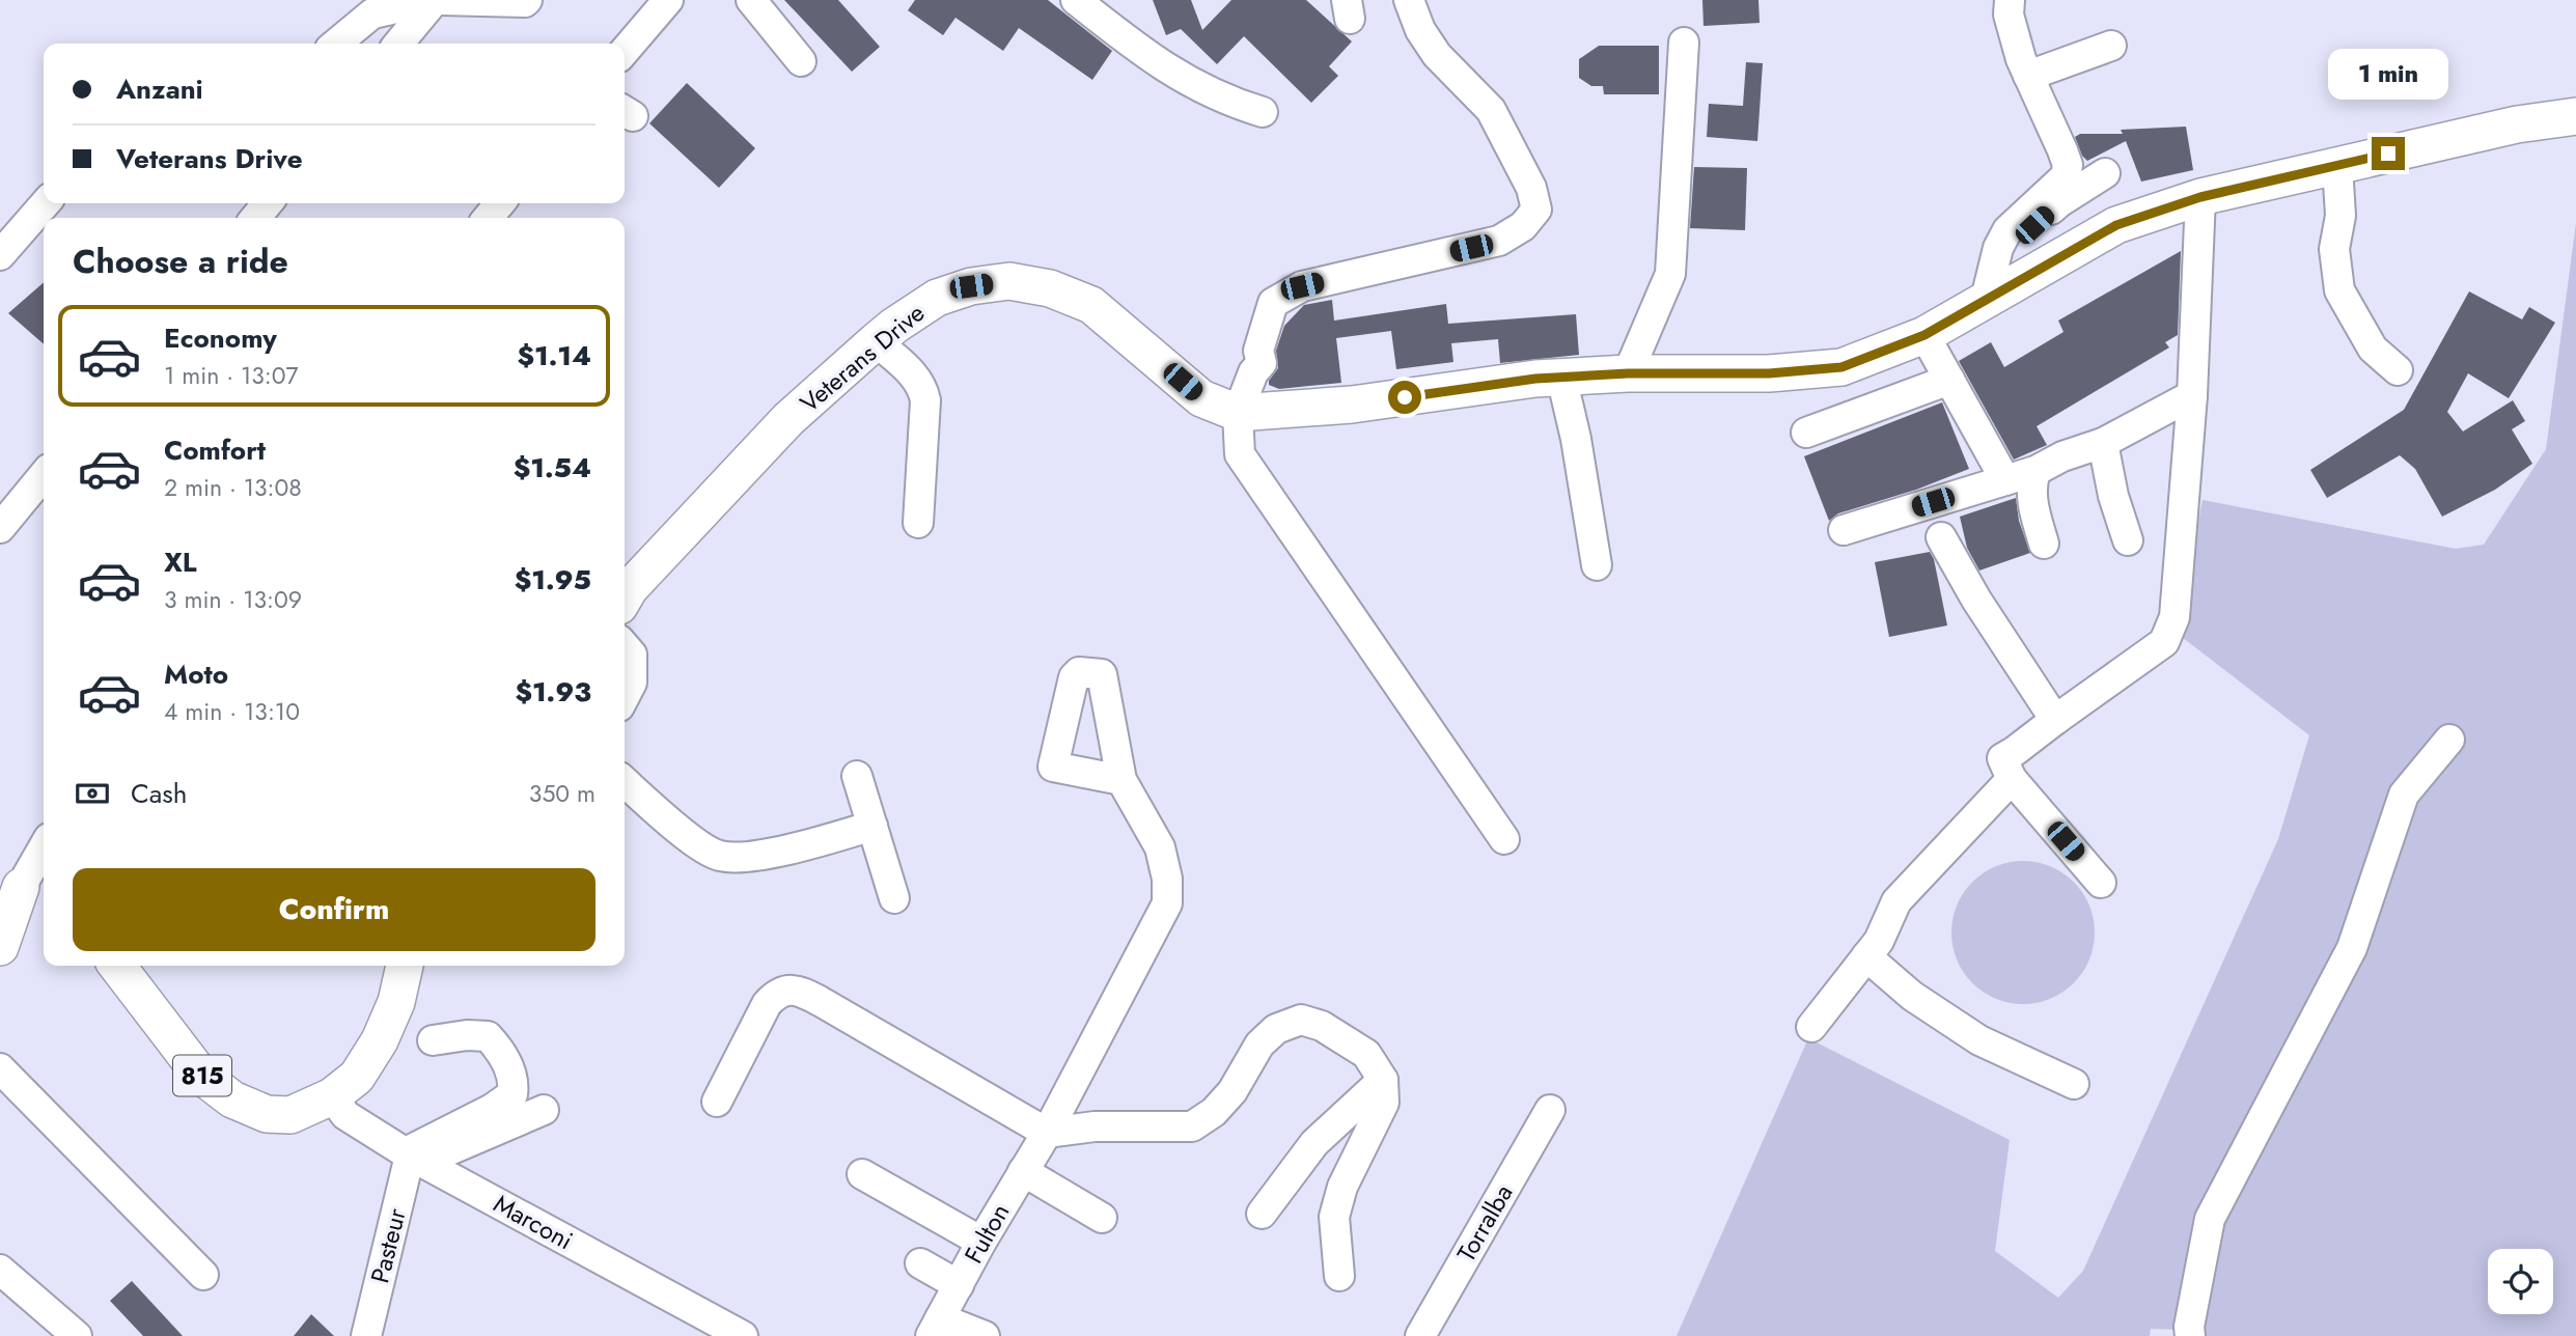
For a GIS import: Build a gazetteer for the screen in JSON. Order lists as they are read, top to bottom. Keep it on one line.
{"streets":{"main road":["Veterans Drive","815"],"street":["Marconi","Torralba","Fulton","Pasteur"]},"crossings":[["815","Marconi"],["Marconi","Pasteur"]],"page":{"banner":["Anzani","Veterans Drive"],"bubble":"1 min","heading":"Choose a ride","list":[{"name":"Economy","note":"1 min · 13:07","value":"$1.14"},{"name":"Comfort","note":"2 min · 13:08","value":"$1.54"},{"name":"XL","note":"3 min · 13:09","value":"$1.95"},{"name":"Moto","note":"4 min · 13:10","value":"$1.93"}],"pay":["Cash","350 m"],"buttons":"Confirm"}}
